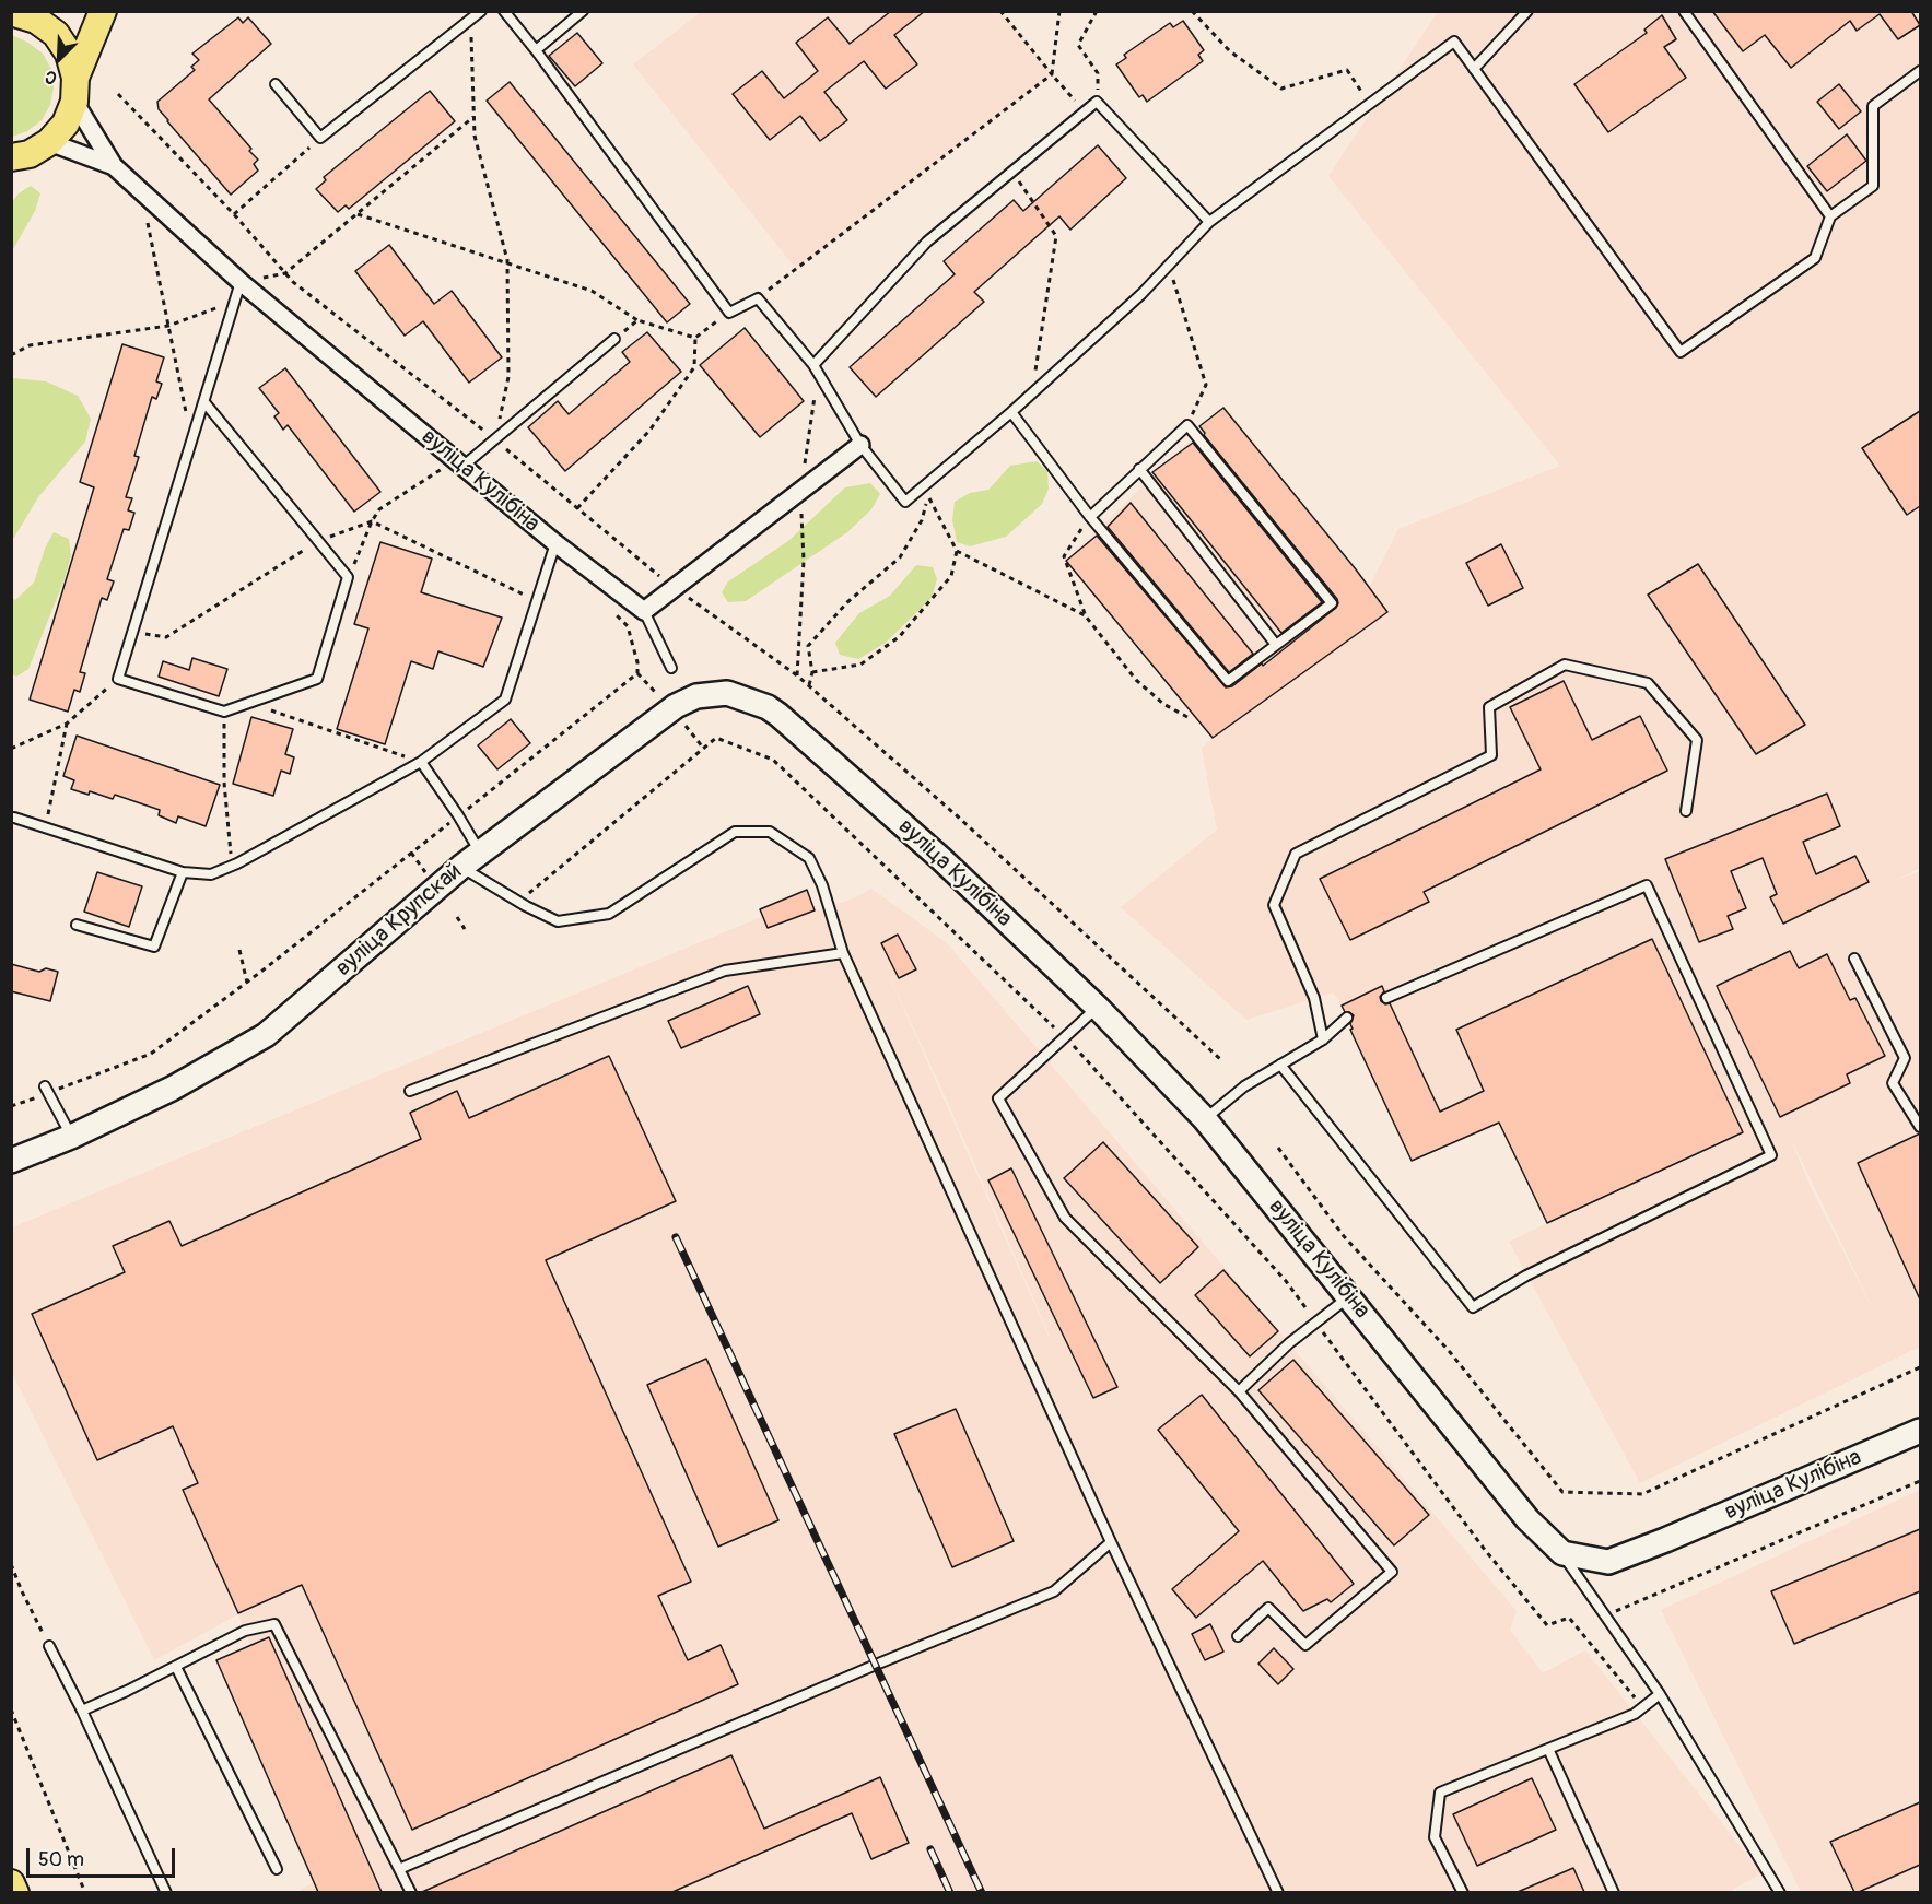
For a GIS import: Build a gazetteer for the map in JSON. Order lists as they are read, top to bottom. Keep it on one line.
{"streets":{"main road":["вуліца Кулібіна","вуліца Крупскай"]},"crossings":[["вуліца Кулібіна","вуліца Крупскай"]],"scale_bar":"50 m","north":"bottom left"}
